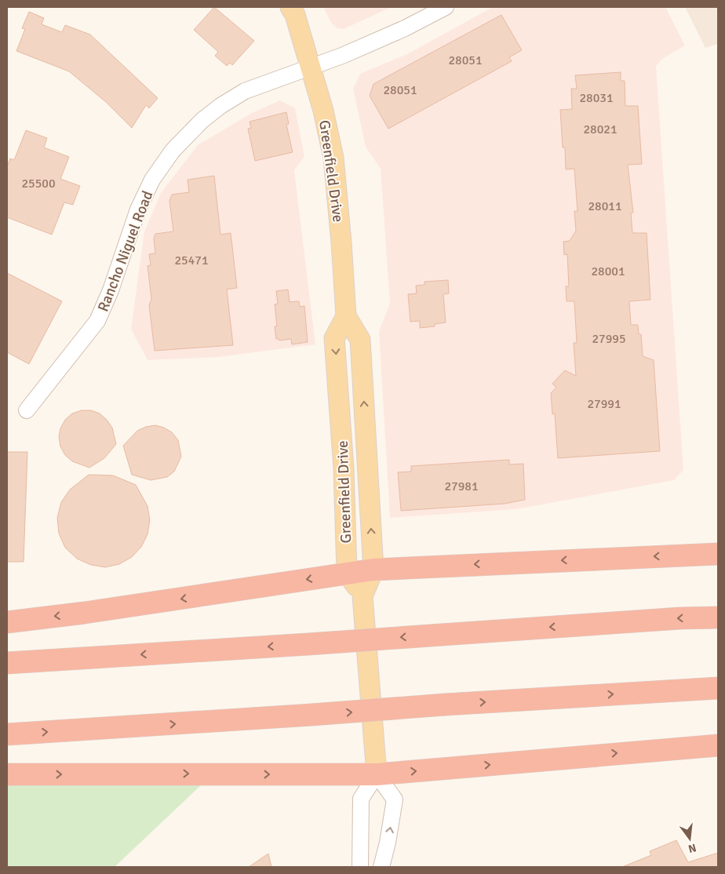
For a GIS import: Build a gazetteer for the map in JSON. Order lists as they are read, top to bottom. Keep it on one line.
{"streets":{"main road":["Greenfield Drive"],"street":["Rancho Niguel Road"]},"crossings":[["Greenfield Drive","Rancho Niguel Road"]],"house_numbers":["28051","28051","28031","28021","25500","28011","25471","28001","27995","27991","27981"],"north":"bottom"}
